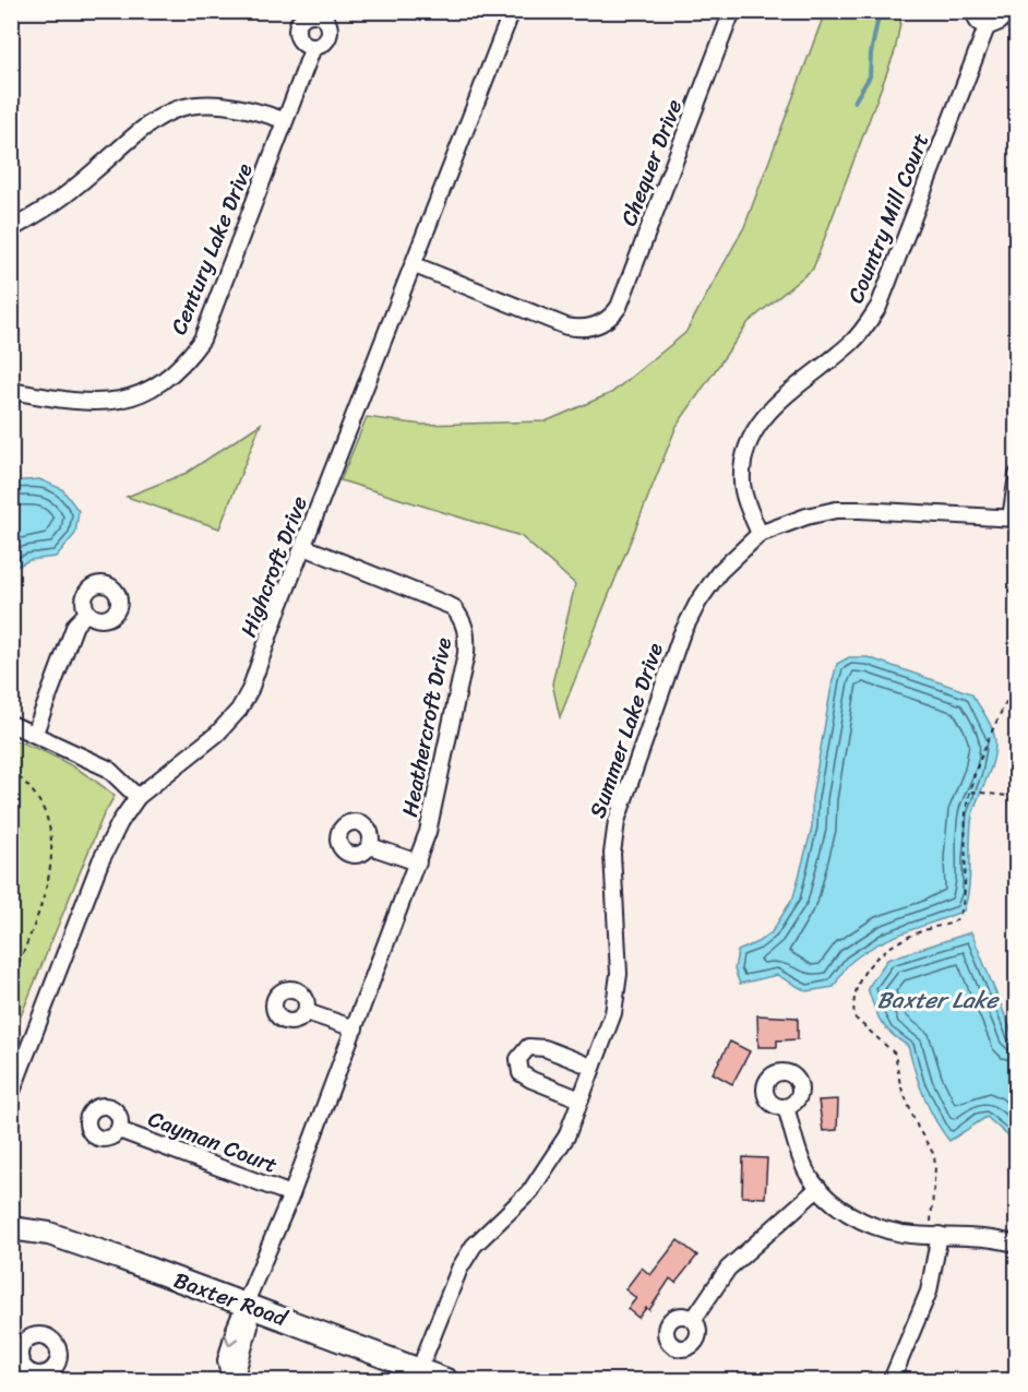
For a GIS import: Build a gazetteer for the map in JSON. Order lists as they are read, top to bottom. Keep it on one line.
{"streets":{"main road":["Baxter Road"],"street":["Chequer Drive","Country Mill Court","Century Lake Drive","Highcroft Drive","Heathercroft Drive","Summer Lake Drive","Cayman Court"]},"crossings":[["Chequer Drive","Highcroft Drive"],["Country Mill Court","Summer Lake Drive"],["Highcroft Drive","Heathercroft Drive"],["Heathercroft Drive","Cayman Court"],["Heathercroft Drive","Baxter Road"],["Summer Lake Drive","Baxter Road"]],"water":["Baxter Lake"]}
